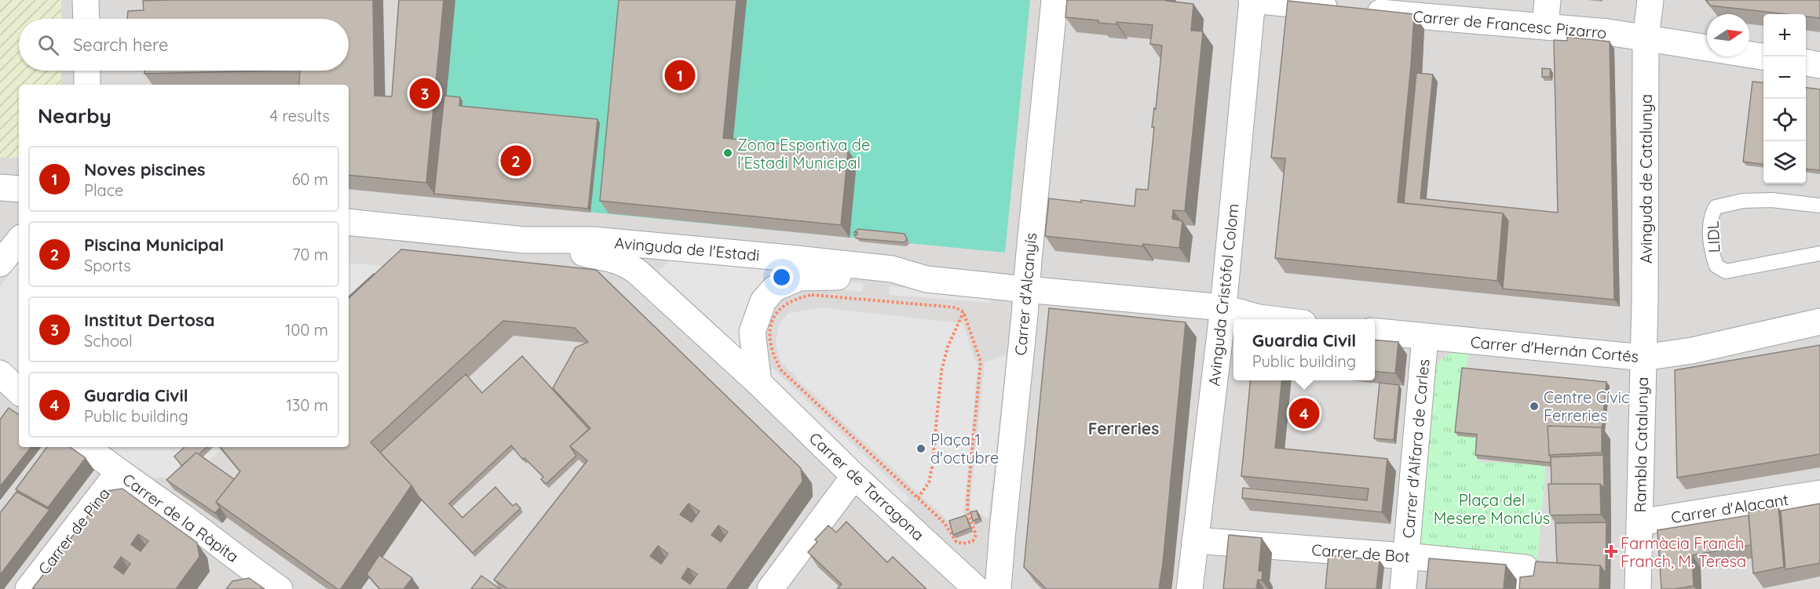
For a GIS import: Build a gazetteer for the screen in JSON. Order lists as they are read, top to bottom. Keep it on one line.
{"streets":{"street":["Carrer de Francesc Pizarro","Avinguda de Catalunya","Avinguda de l'Estadi","Carrer d'Alcanyís","Avinguda Cristòfol Colom","Carrer d'Hernán Cortés","Rambla Catalunya","Carrer d'Alfara de Carles","Carrer de Tarragona","Carrer d'Alacant","Carrer de la Ràpita","Carrer de Pina","Carrer de Bot"],"lane":["LIDL"]},"crossings":[["Carrer de Francesc Pizarro","Avinguda de Catalunya"],["Carrer de Francesc Pizarro","Avinguda Cristòfol Colom"],["Avinguda de Catalunya","Carrer d'Hernán Cortés"],["Avinguda de Catalunya","Rambla Catalunya"],["Avinguda de l'Estadi","Carrer d'Alcanyís"],["Avinguda de l'Estadi","Carrer de Tarragona"],["Avinguda Cristòfol Colom","Carrer de Bot"],["Carrer d'Hernán Cortés","Rambla Catalunya"],["Carrer d'Hernán Cortés","Carrer d'Alfara de Carles"],["Rambla Catalunya","Carrer d'Alacant"],["Carrer d'Alfara de Carles","Carrer de Bot"],["Carrer de la Ràpita","Carrer de Pina"]],"districts":["Ferreries"],"parks":["Plaça del Mesere Monclús"],"places":{"other":["Zona Esportiva de l'Estadi Municipal","Centre Cívic Ferreries","Plaça 1 d'octubre"],"health":["Farmàcia Franch Franch, M. Teresa"]},"north":"right","page":{"map_buttons":["+","−"],"search":"Search here","pins":["1","3","2","4"],"heading":["Nearby","4 results"],"list":[{"mark":"1","name":"Noves piscines","note":"Place","value":"60 m"},{"mark":"2","name":"Piscina Municipal","note":"Sports","value":"70 m"},{"mark":"3","name":"Institut Dertosa","note":"School","value":"100 m"},{"mark":"4","name":"Guardia Civil","note":"Public building","value":"130 m"}],"popup":["Guardia Civil","Public building"]}}
